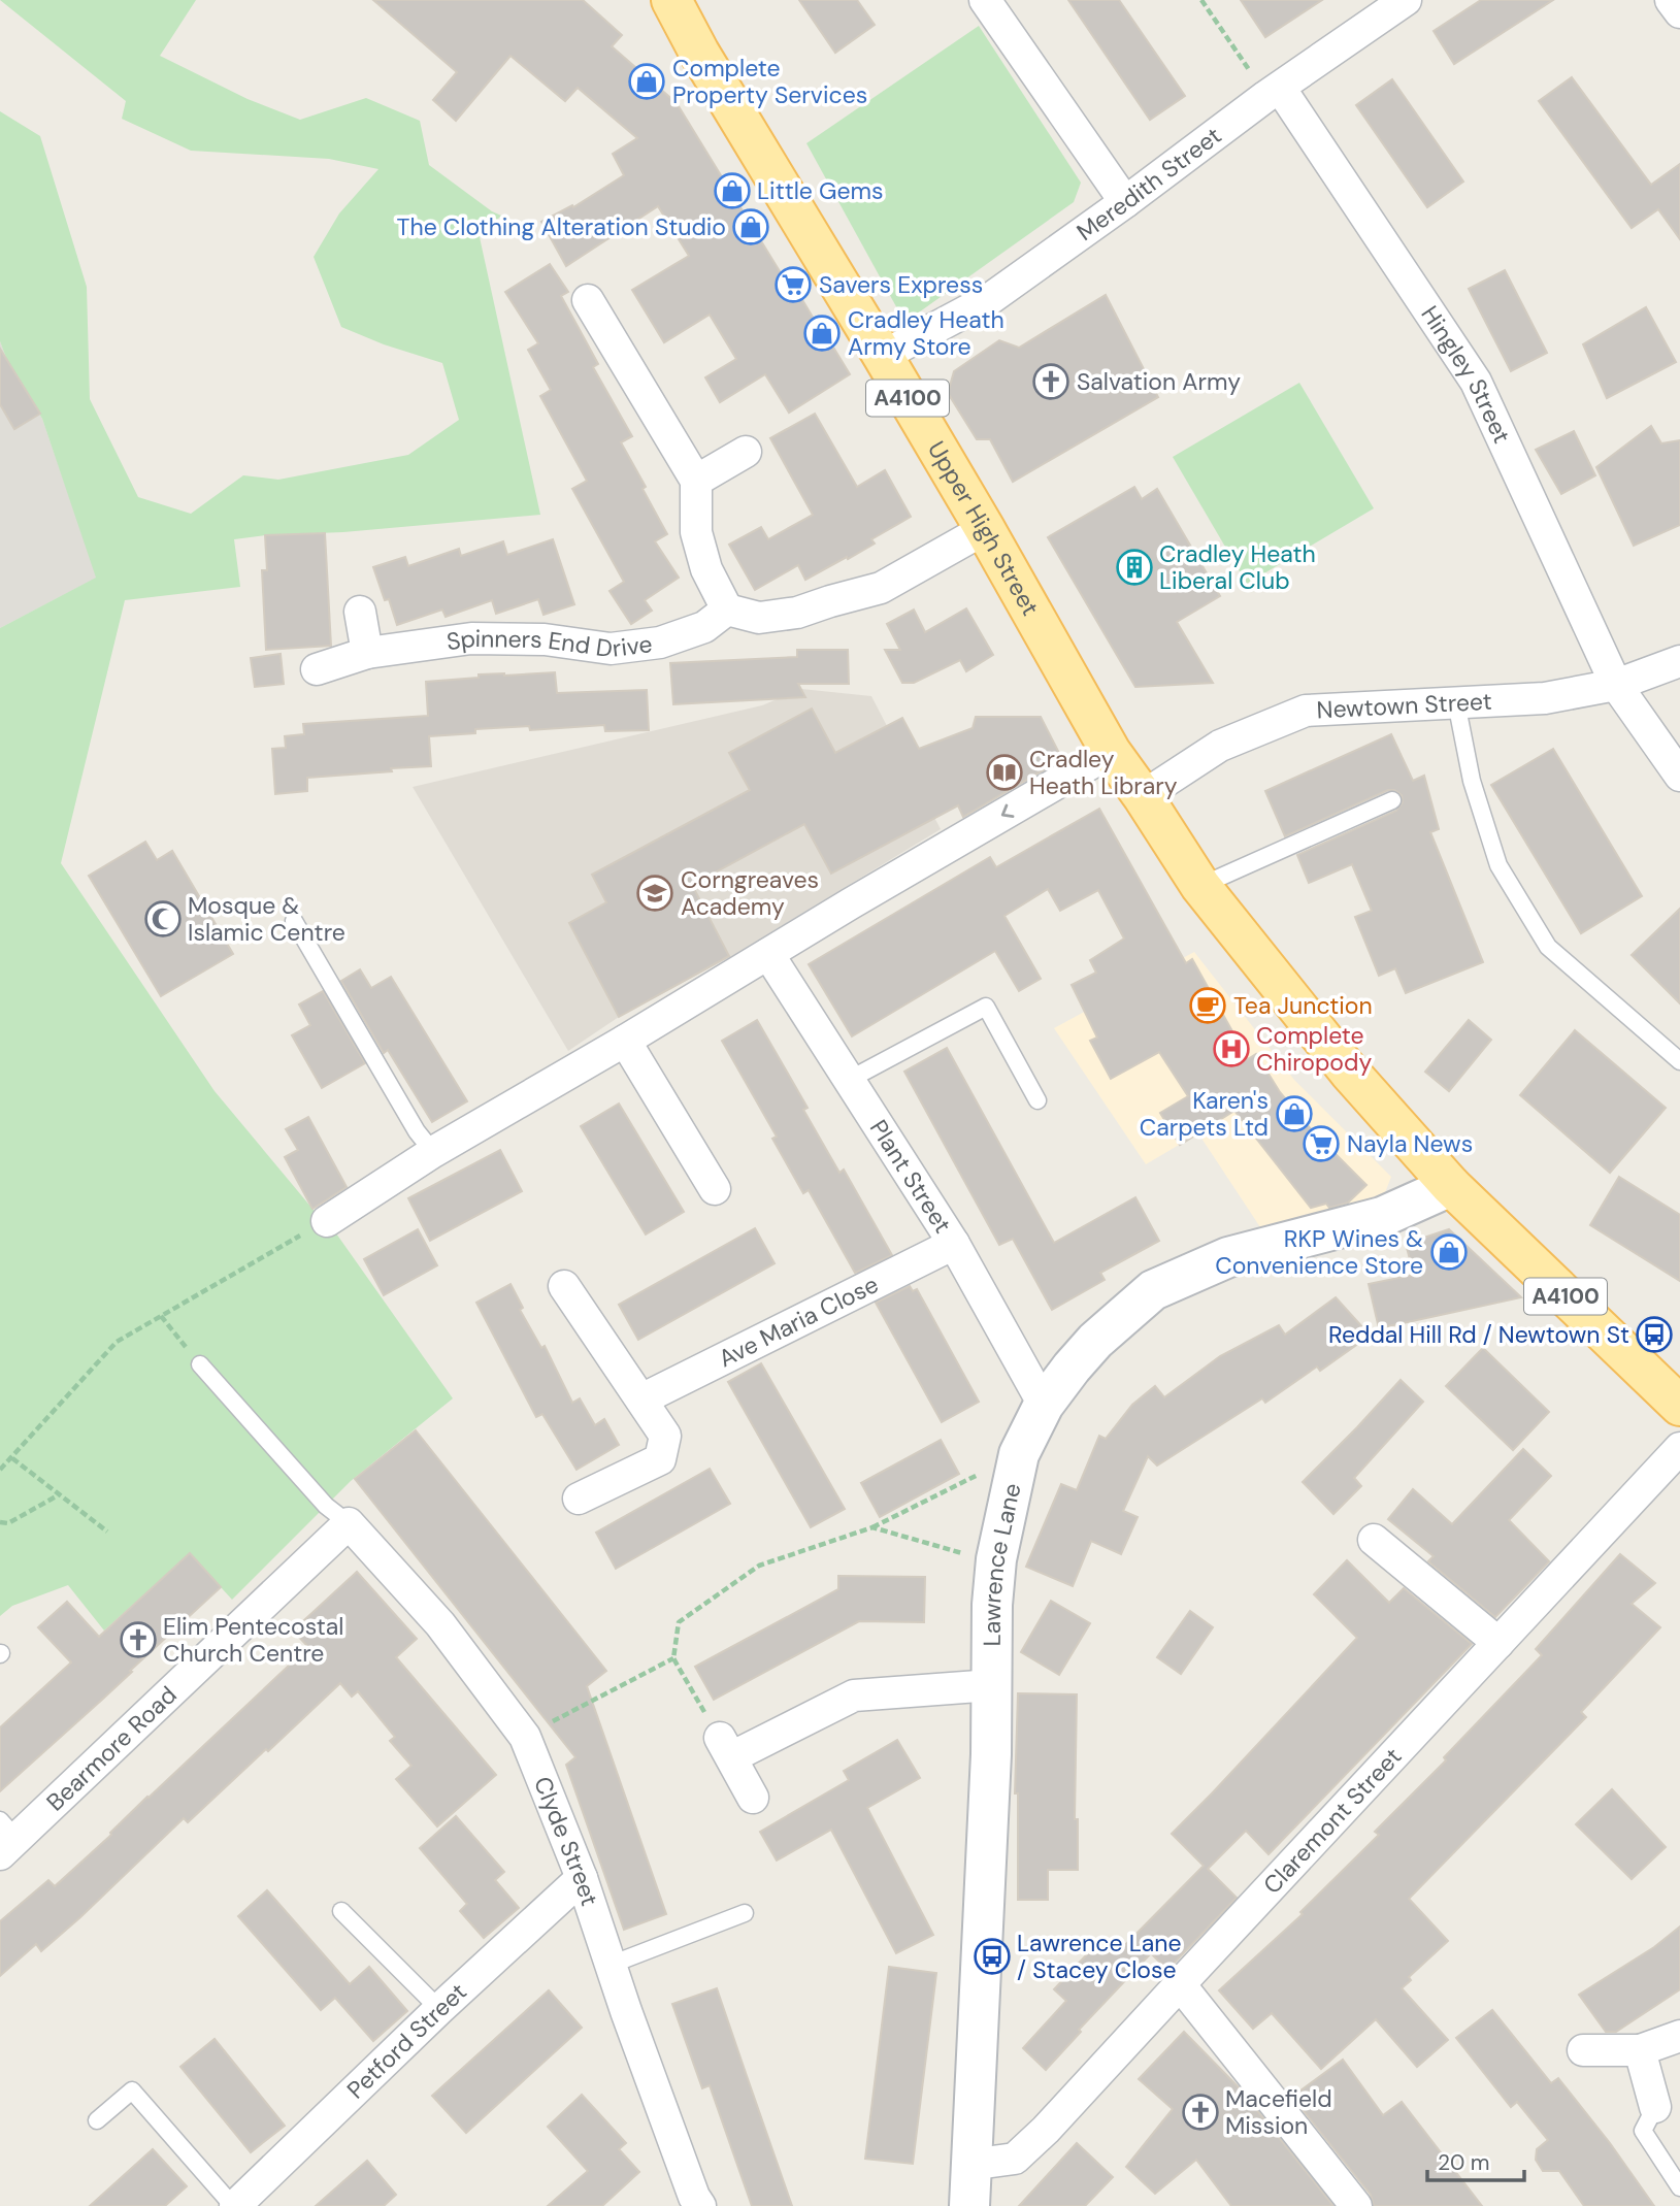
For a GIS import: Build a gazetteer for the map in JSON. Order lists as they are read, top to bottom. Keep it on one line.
{"streets":{"main road":["A4100","Upper High Street"],"street":["Meredith Street","Hingley Street","Spinners End Drive","Newtown Street","Plant Street","Ave Maria Close","Lawrence Lane","Bearmore Road","Claremont Street","Clyde Street","Petford Street"]},"crossings":[["Meredith Street","Hingley Street"],["Meredith Street","Upper High Street"],["Hingley Street","Newtown Street"],["A4100","Upper High Street"],["A4100","Lawrence Lane"],["Upper High Street","Newtown Street"],["Plant Street","Ave Maria Close"],["Plant Street","Lawrence Lane"],["Lawrence Lane","Claremont Street"],["Bearmore Road","Clyde Street"],["Clyde Street","Petford Street"]],"places":{"shop":["Complete Property Services","Little Gems","The Clothing Alteration Studio","Cradley Heath Army Store","Karen's Carpets Ltd","RKP Wines & Convenience Store"],"supermarket":["Savers Express","Nayla News"],"church":["Salvation Army","Elim Pentecostal Church Centre","Macefield Mission"],"building":["Cradley Heath Liberal Club"],"library":["Cradley Heath Library"],"school or university":["Corngreaves Academy"],"mosque":["Mosque & Islamic Centre"],"cafe":["Tea Junction"],"hospital":["Complete Chiropody"],"bus stop":["Reddal Hill Rd / Newtown St","Lawrence Lane / Stacey Close"]},"scale_bar":"20 m"}
